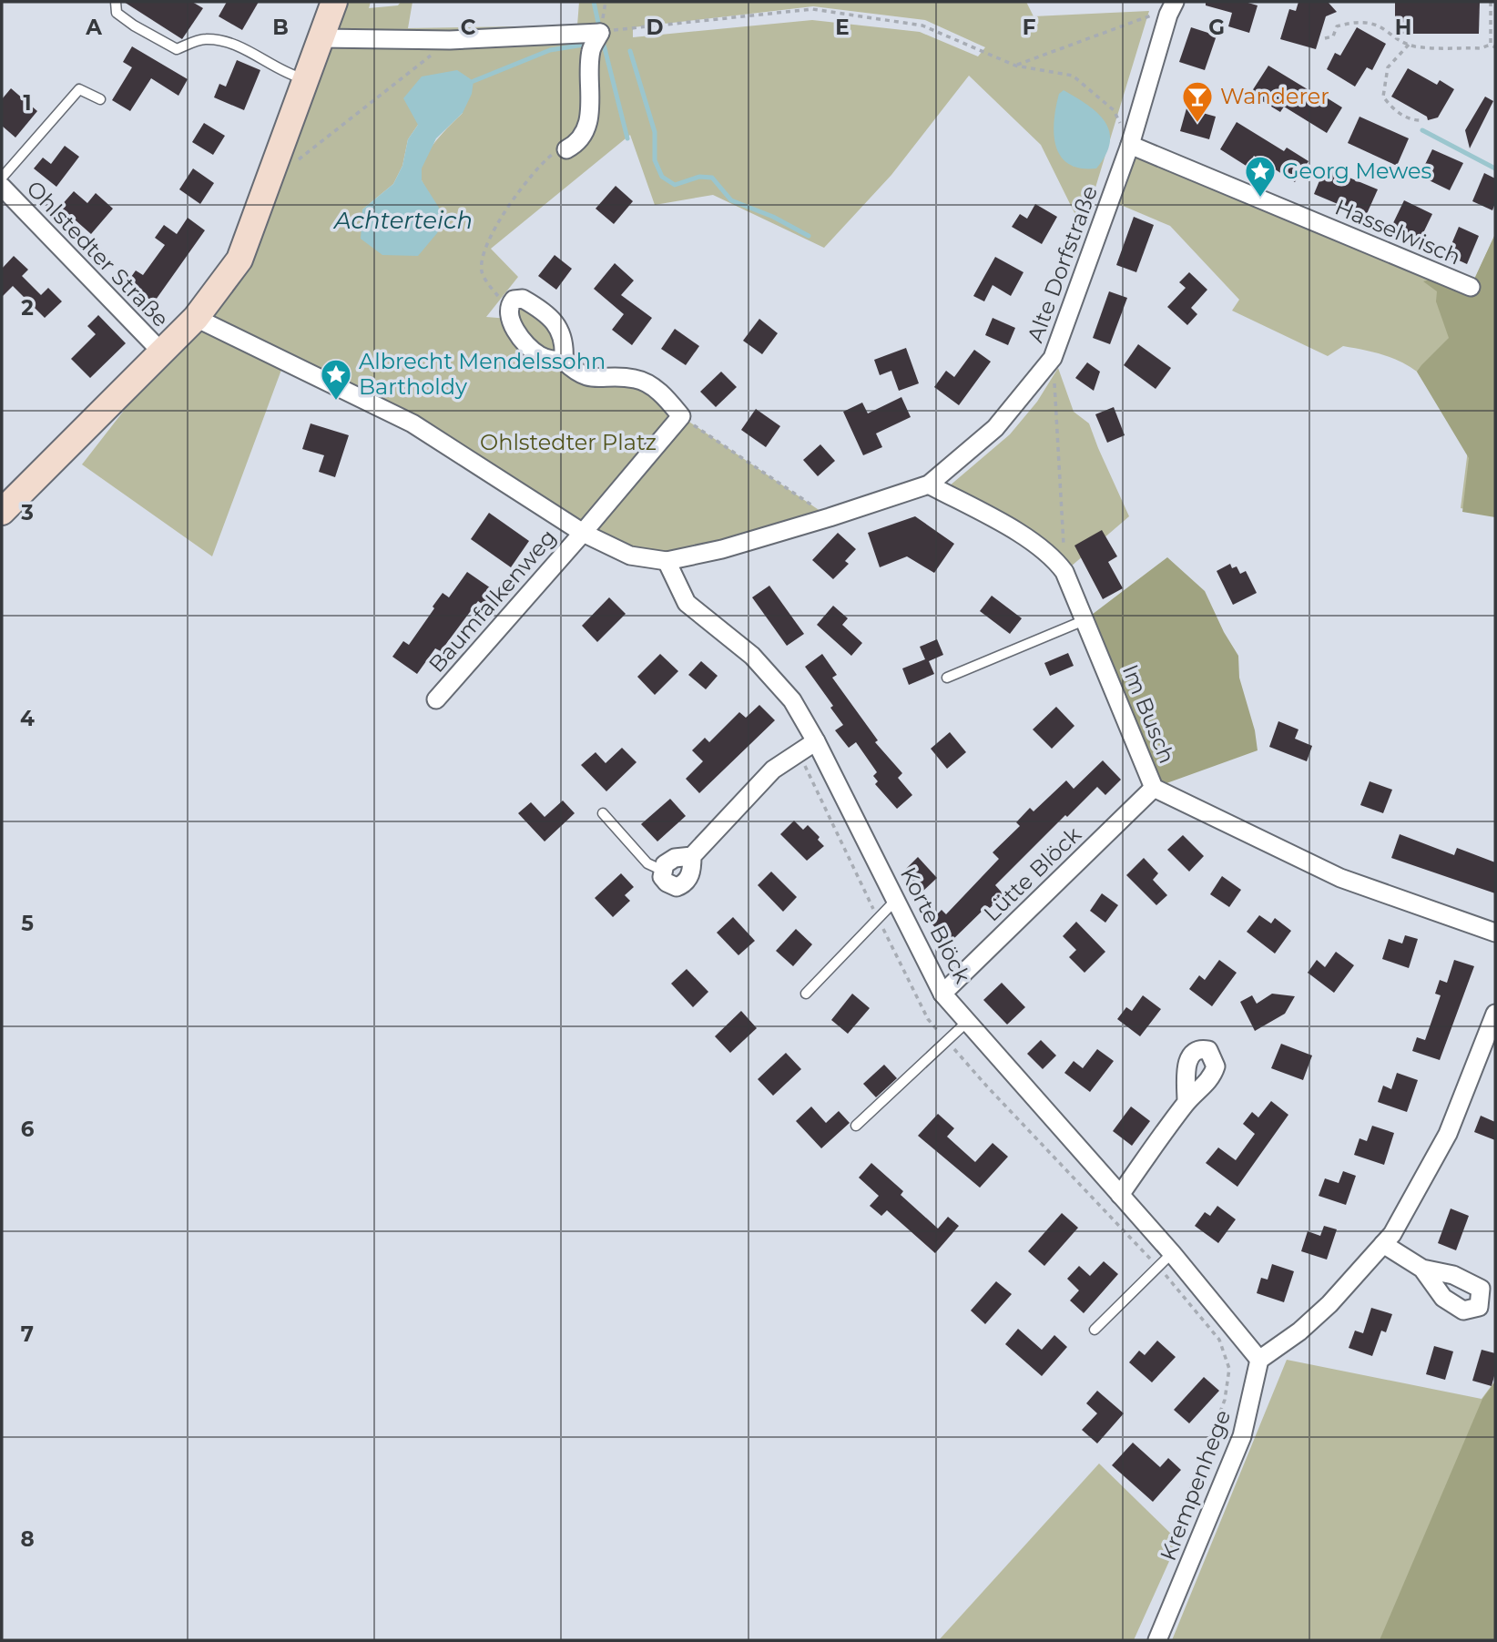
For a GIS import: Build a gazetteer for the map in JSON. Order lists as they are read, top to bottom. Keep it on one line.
{"streets":{"street":["Hasselwisch","Ohlstedter Straße","Alte Dorfstraße","Baumfalkenweg","Im Busch","Lütte Blöck","Korte Blöck","Krempenhege"]},"crossings":[["Hasselwisch","Alte Dorfstraße"],["Alte Dorfstraße","Im Busch"],["Im Busch","Lütte Blöck"],["Lütte Blöck","Korte Blöck"],["Korte Blöck","Krempenhege"]],"water":["Achterteich"],"parks":["Ohlstedter Platz"],"places":{"bar":["Wanderer"],"place":["Georg Mewes","Albrecht Mendelssohn Bartholdy"]},"grid":{"columns":["A","B","C","D","E","F","G","H"],"rows":["1","2","3","4","5","6","7","8"]}}
